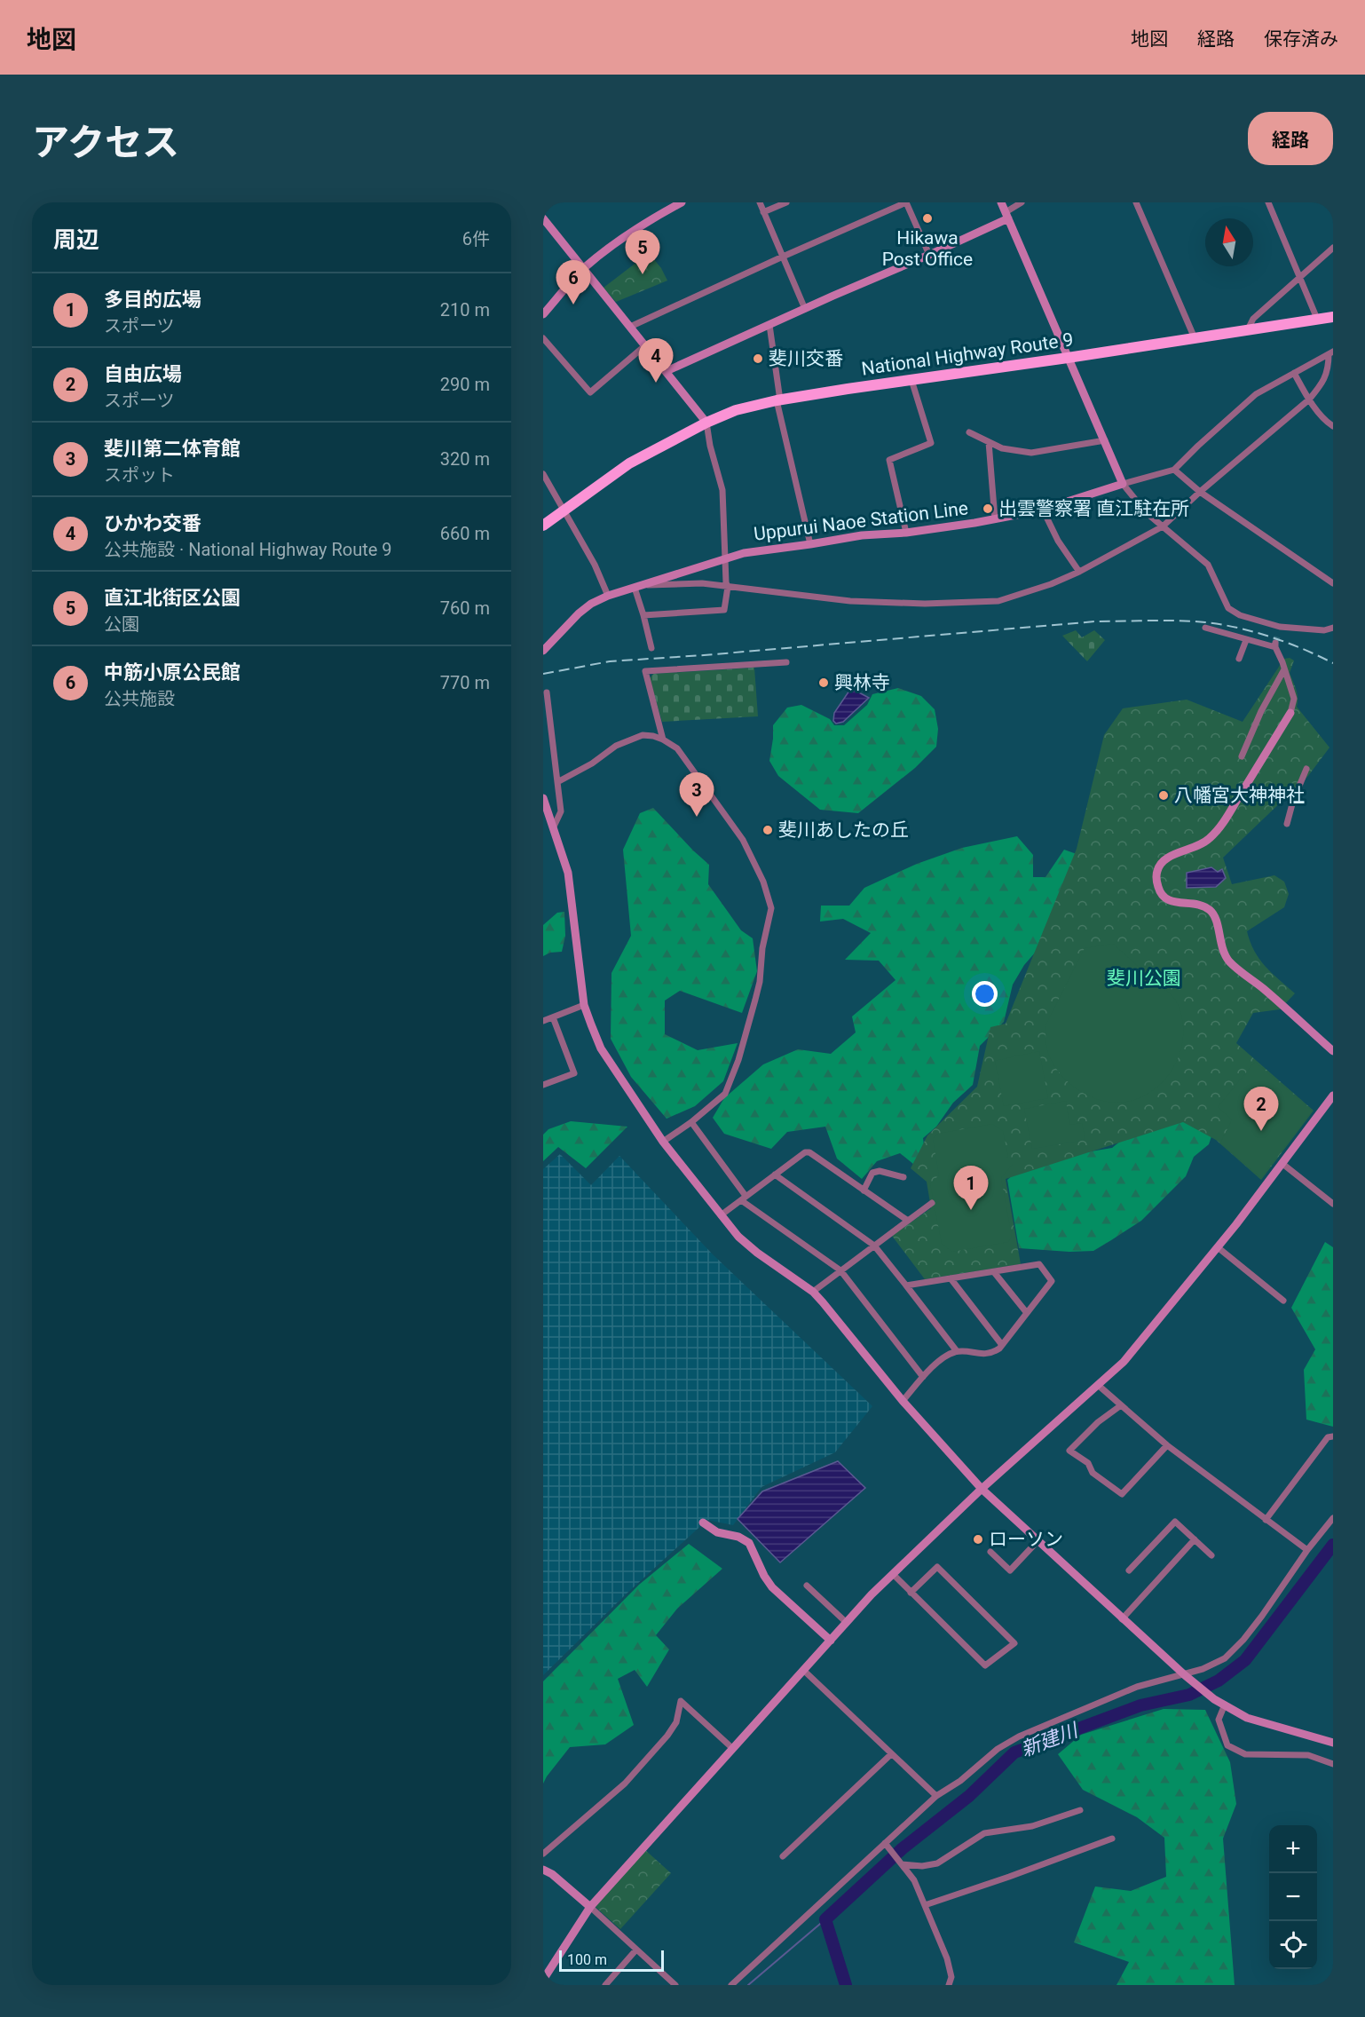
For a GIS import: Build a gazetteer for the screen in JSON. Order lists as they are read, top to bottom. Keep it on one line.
{"streets":{"highway":["National Highway Route 9"],"street":["Uppurui Naoe Station Line"]},"water":["新建川"],"parks":["斐川公園"],"places":["Hikawa Post Office","斐川交番","出雲警察署 直江駐在所","興林寺","八幡宮大神神社","斐川あしたの丘","ローソン"],"scale_bar":"100 m","north":"top","page":{"header":"地図","nav":["地図","経路","保存済み"],"title":"アクセス","buttons":"経路","heading":["周辺","6件"],"pins":["5","6","4","3","2","1"],"list":[{"mark":"1","name":"多目的広場","note":"スポーツ","value":"210 m"},{"mark":"2","name":"自由広場","note":"スポーツ","value":"290 m"},{"mark":"3","name":"斐川第二体育館","note":"スポット","value":"320 m"},{"mark":"4","name":"ひかわ交番","note":"公共施設 · National Highway Route 9","value":"660 m"},{"mark":"5","name":"直江北街区公園","note":"公園","value":"760 m"},{"mark":"6","name":"中筋小原公民館","note":"公共施設","value":"770 m"}],"map_buttons":["+","−"],"scale":"100 m"}}
